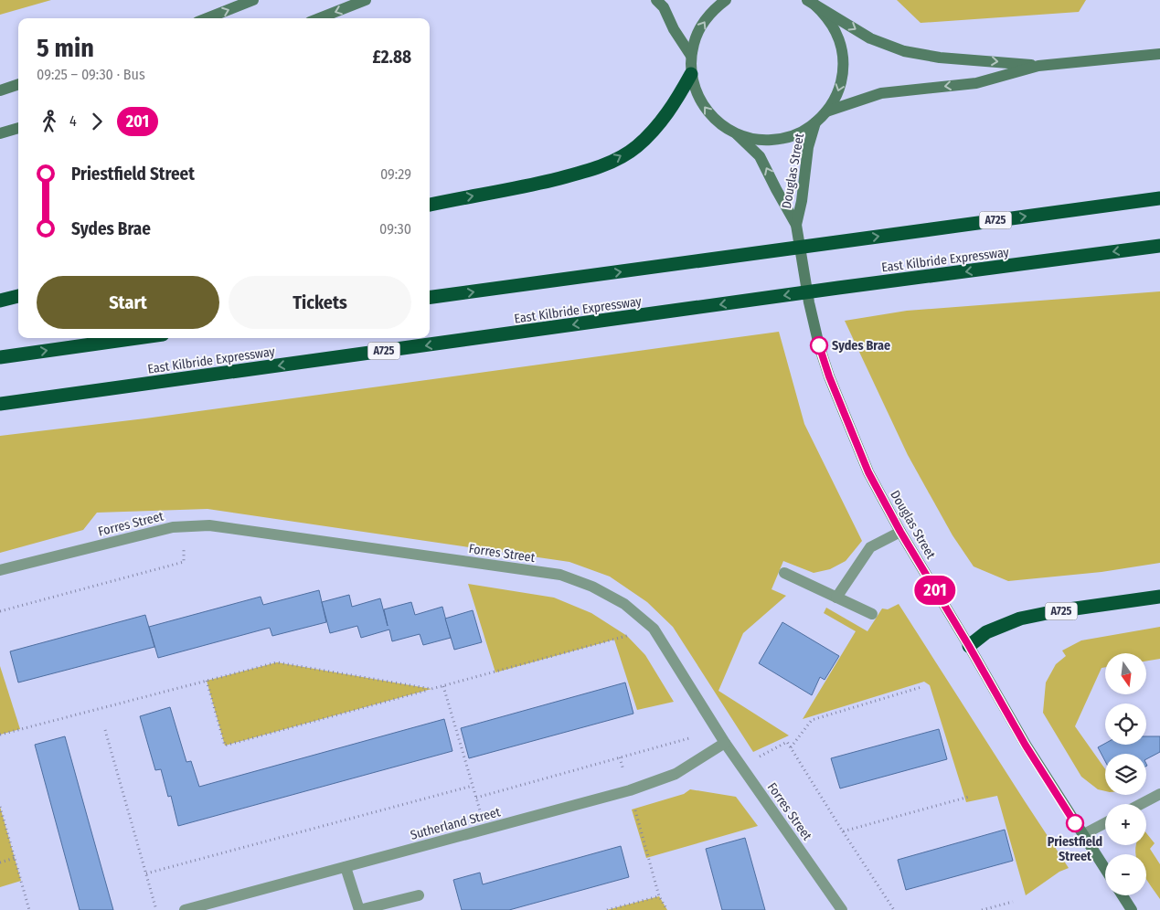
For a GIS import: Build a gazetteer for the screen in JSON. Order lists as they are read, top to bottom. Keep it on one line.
{"streets":{"highway":["A725","East Kilbride Expressway"],"main road":["Douglas Street"],"street":["Forres Street","Sutherland Street"]},"crossings":[["Douglas Street","A725"],["Forres Street","Sutherland Street"]],"places":["Sydes Brae","Priestfield Street"],"lines":["bus line 201"],"north":"bottom","page":{"on_map":"201","heading":["5 min","09:25 – 09:30 · Bus","£2.88"],"legs":["4","201"],"list":[{"name":"Priestfield Street","value":"09:29"},{"name":"Sydes Brae","value":"09:30"}],"buttons":["Start","Tickets"],"map_buttons":["+","−"]}}
